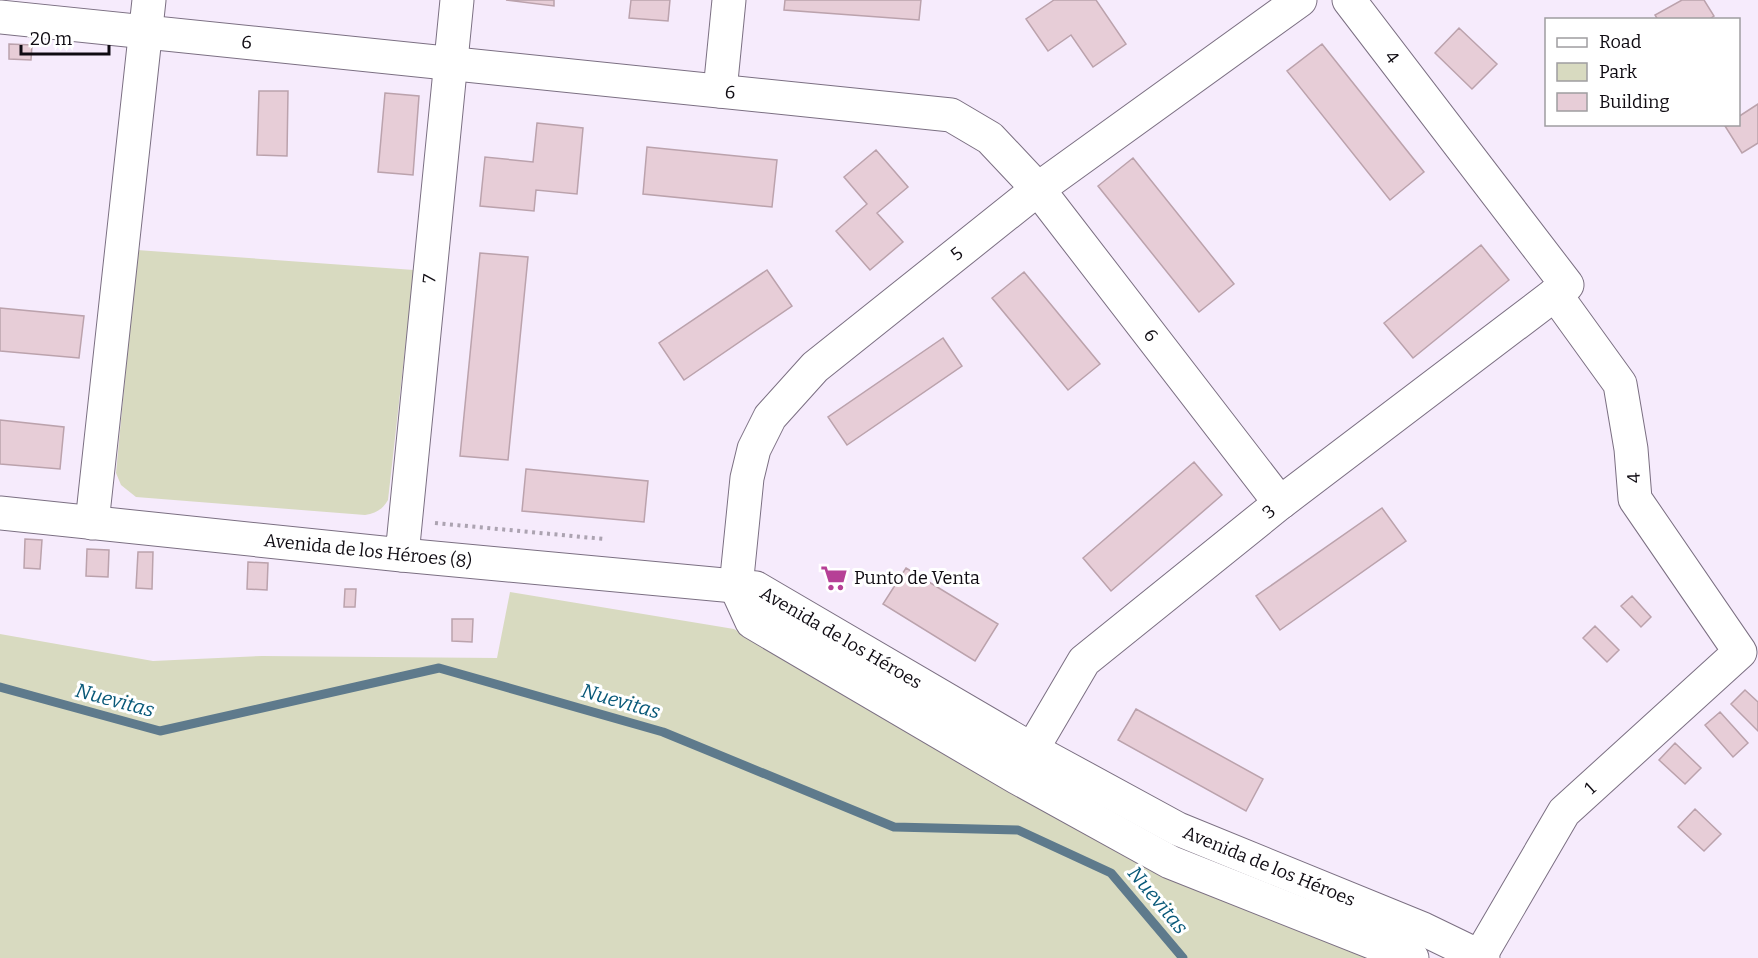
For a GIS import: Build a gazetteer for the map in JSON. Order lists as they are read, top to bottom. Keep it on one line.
{"streets":{"street":["6","4","5","7","3","Avenida de los Héroes (8)","Avenida de los Héroes","1"]},"crossings":[["6","5"],["6","7"],["6","3"],["4","3"],["4","1"],["5","Avenida de los Héroes (8)"],["5","Avenida de los Héroes"],["7","Avenida de los Héroes (8)"],["3","Avenida de los Héroes"],["Avenida de los Héroes (8)","Avenida de los Héroes"],["Avenida de los Héroes","1"]],"water":["Nuevitas"],"places":{"supermarket":["Punto de Venta"]},"legend":["Road","Park","Building"],"scale_bar":"20 m"}
